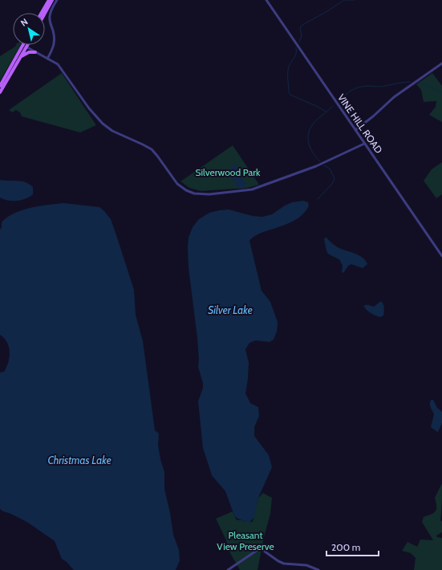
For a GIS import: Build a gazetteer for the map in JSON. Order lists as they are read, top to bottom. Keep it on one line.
{"streets":{"street":["VINE HILL ROAD"]},"water":["Silver Lake","Christmas Lake"],"parks":["Silverwood Park","Pleasant View Preserve"],"scale_bar":"200 m","north":"top left"}
